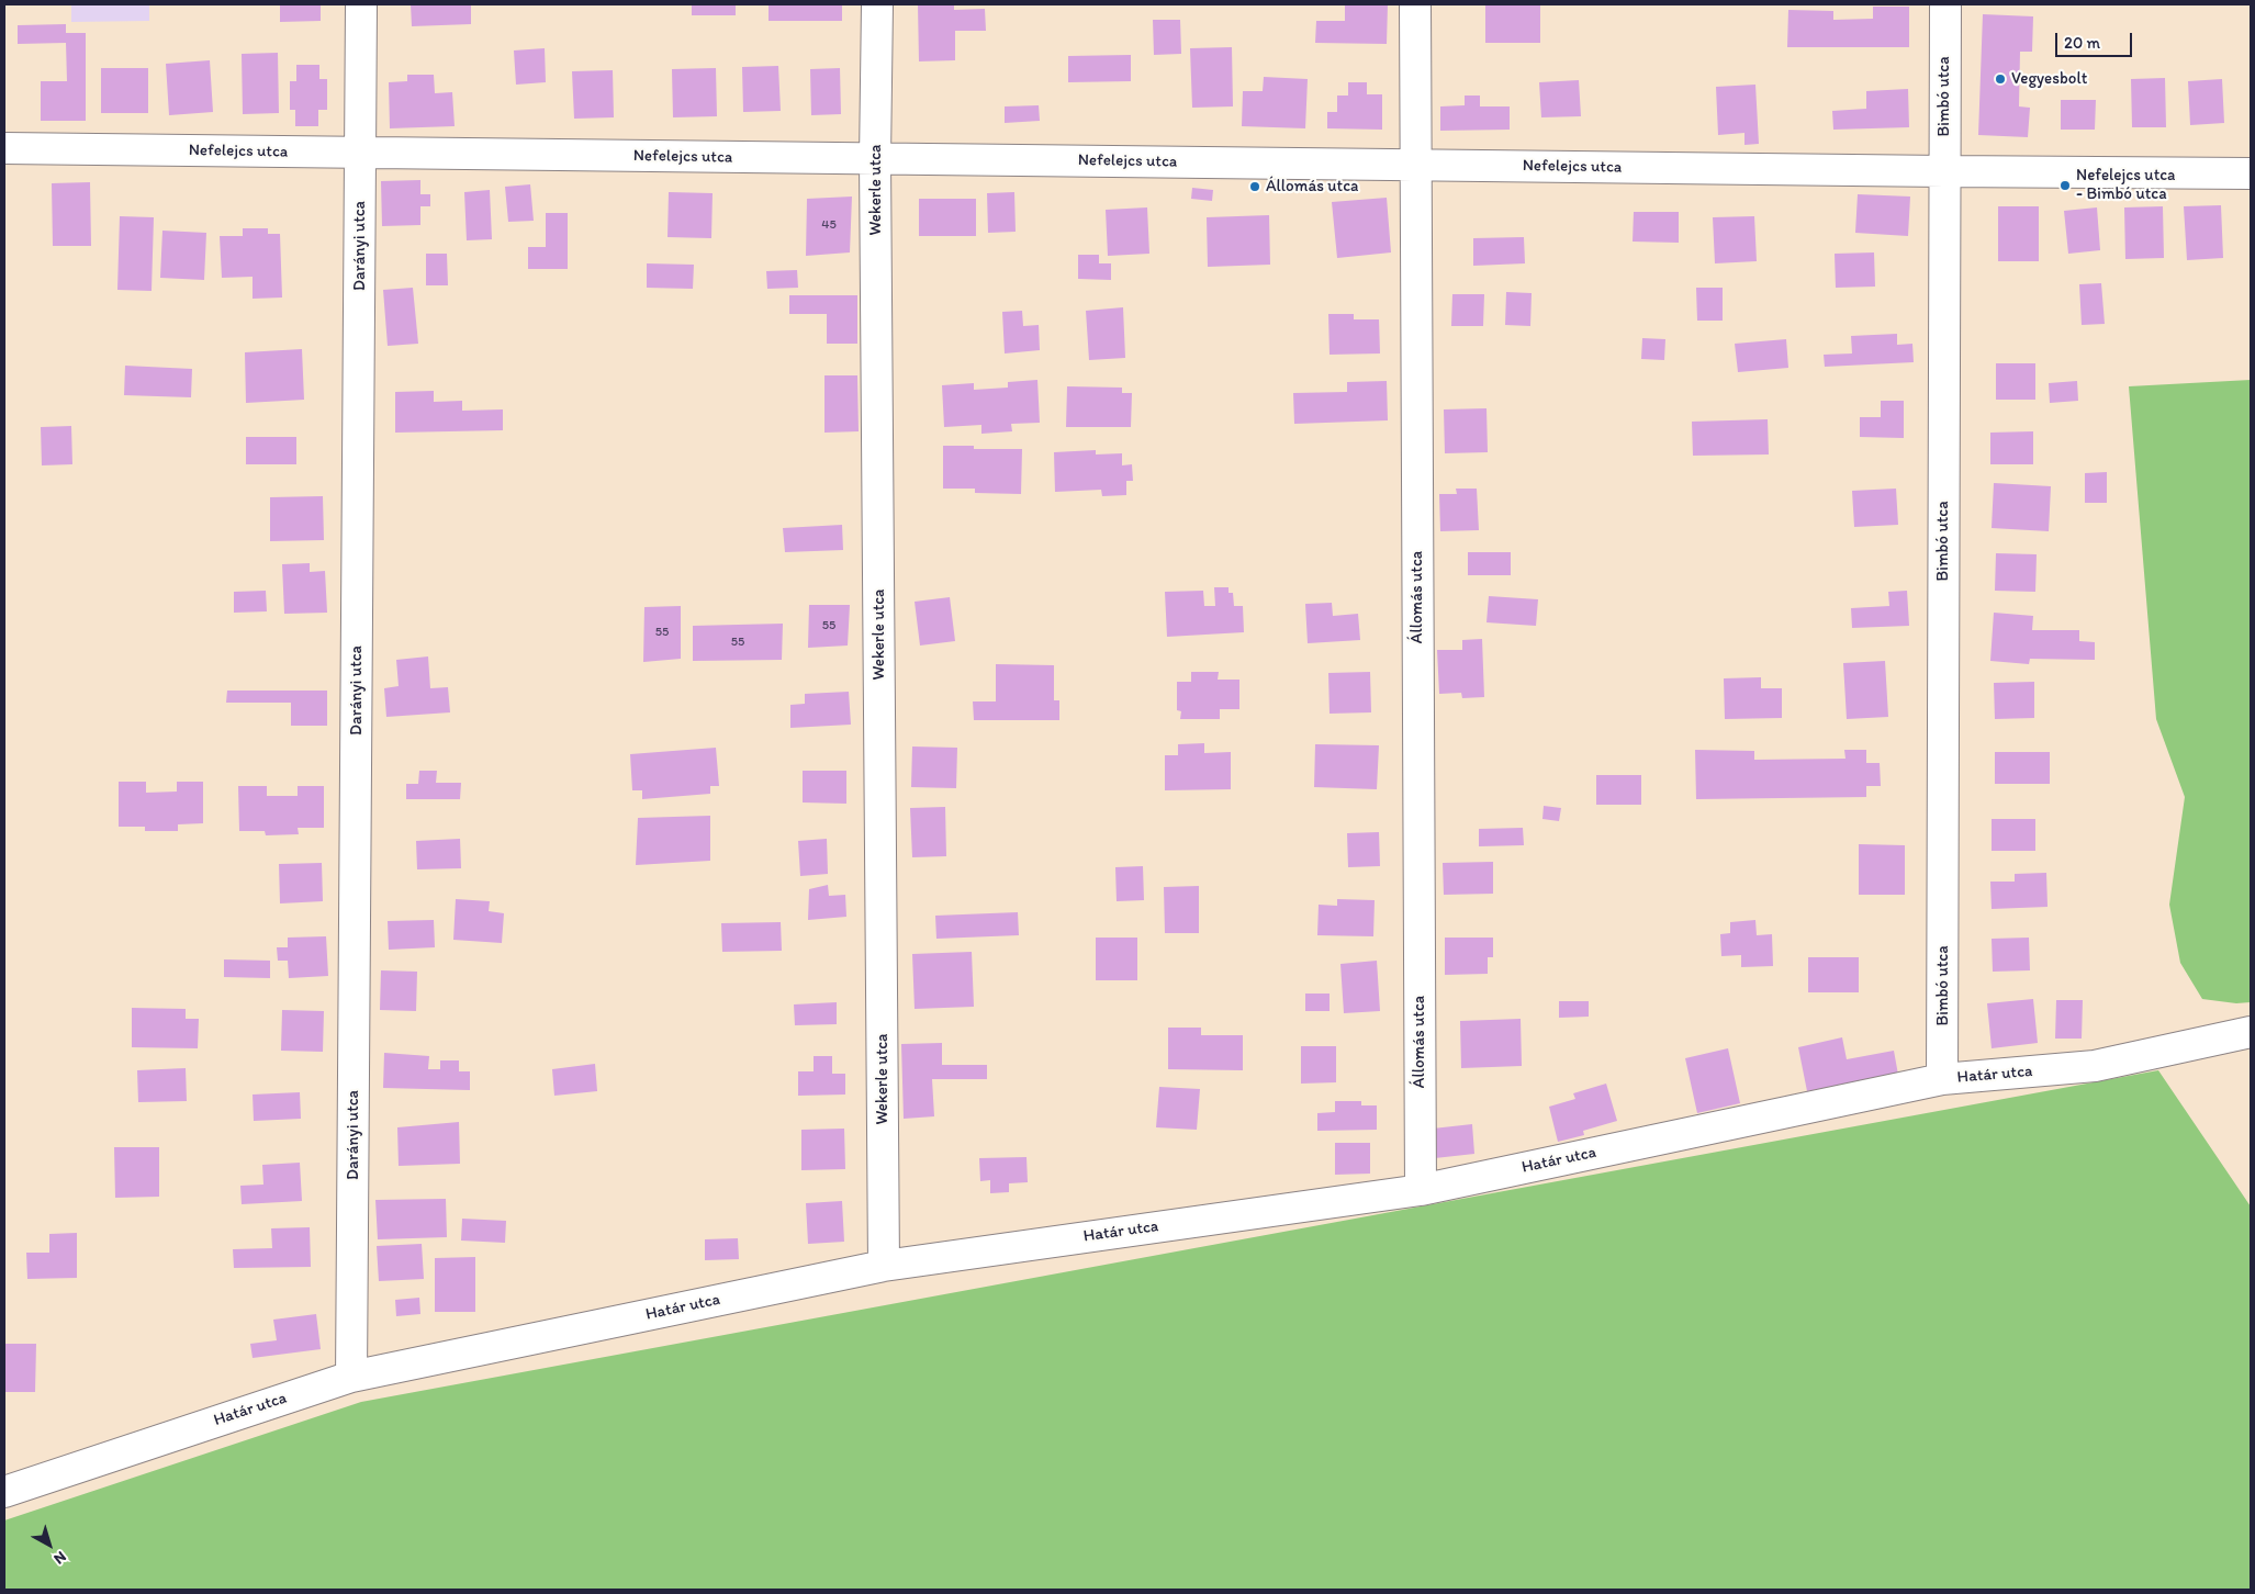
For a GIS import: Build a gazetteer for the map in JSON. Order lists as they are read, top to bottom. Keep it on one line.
{"streets":{"street":["Bimbó utca","Nefelejcs utca","Wekerle utca","Darányi utca","Állomás utca","Határ utca"]},"crossings":[["Bimbó utca","Nefelejcs utca"],["Bimbó utca","Határ utca"],["Nefelejcs utca","Wekerle utca"],["Nefelejcs utca","Darányi utca"],["Nefelejcs utca","Állomás utca"],["Wekerle utca","Határ utca"],["Darányi utca","Határ utca"],["Állomás utca","Határ utca"]],"places":["Vegyesbolt","Nefelejcs utca - Bimbó utca","Állomás utca"],"house_numbers":["45","55","55","55"],"scale_bar":"20 m","north":"bottom right"}
